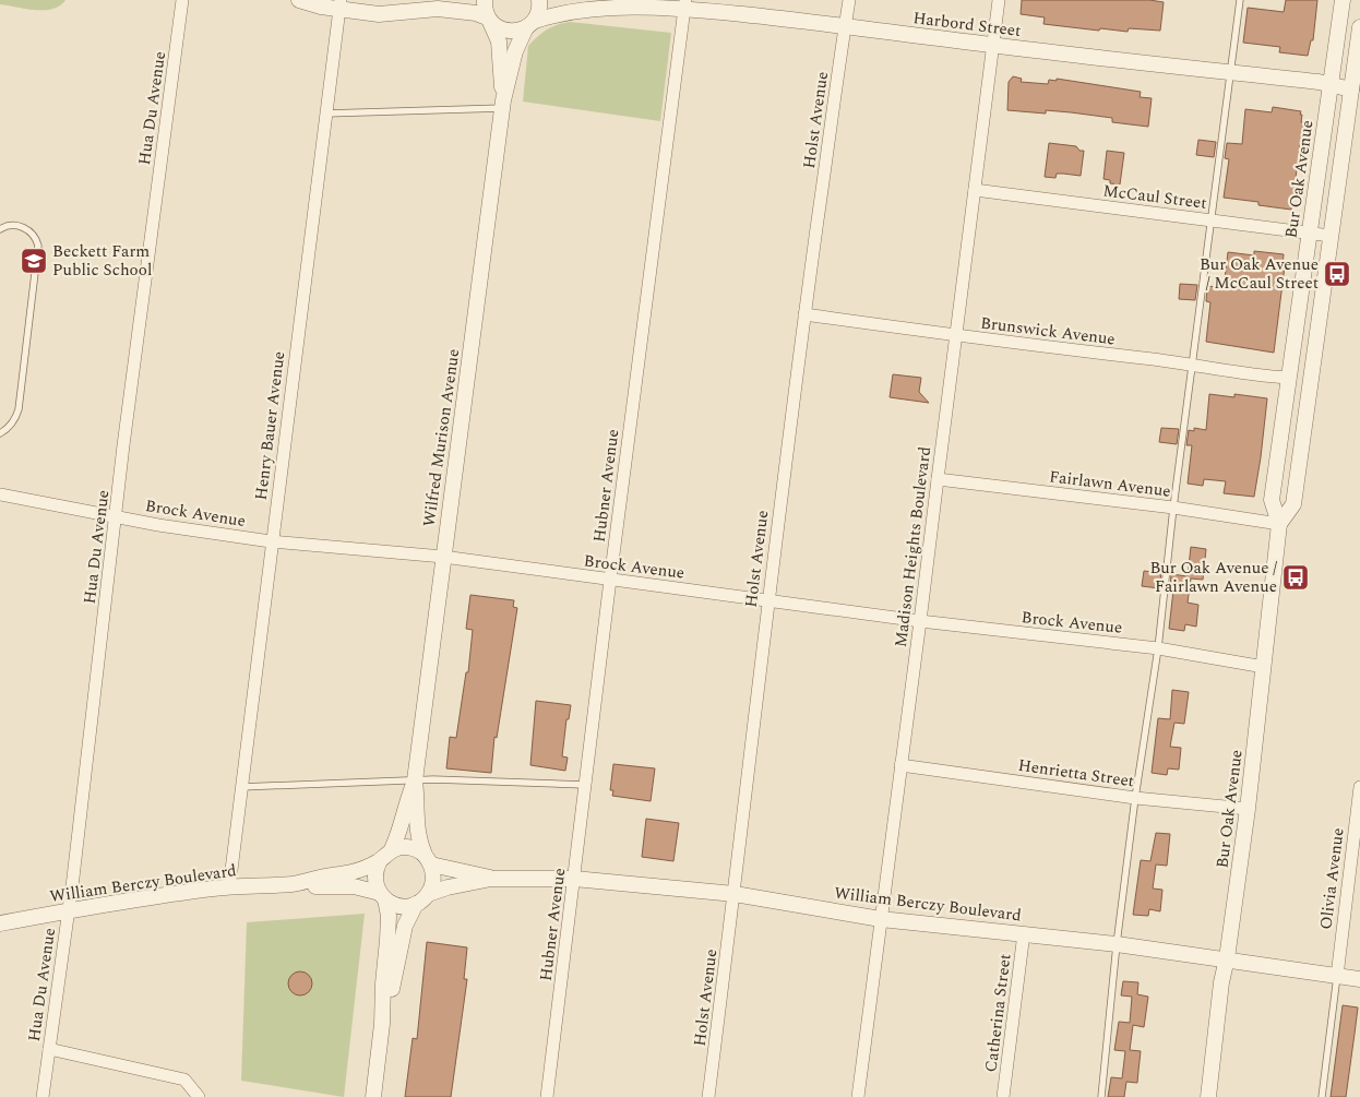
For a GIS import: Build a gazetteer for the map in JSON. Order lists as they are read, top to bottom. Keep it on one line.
{"streets":{"street":["Harbord Street","Hua Du Avenue","Holst Avenue","Bur Oak Avenue","McCaul Street","Brunswick Avenue","Henry Bauer Avenue","Wilfred Murison Avenue","Fairlawn Avenue","Hubner Avenue","Brock Avenue","Madison Heights Boulevard","Henrietta Street","Olivia Avenue","William Berczy Boulevard","Catherina Street"]},"crossings":[["Harbord Street","Holst Avenue"],["Harbord Street","Bur Oak Avenue"],["Harbord Street","Wilfred Murison Avenue"],["Harbord Street","Hubner Avenue"],["Harbord Street","Madison Heights Boulevard"],["Hua Du Avenue","Brock Avenue"],["Hua Du Avenue","William Berczy Boulevard"],["Holst Avenue","Brunswick Avenue"],["Holst Avenue","Brock Avenue"],["Holst Avenue","William Berczy Boulevard"],["Bur Oak Avenue","McCaul Street"],["Bur Oak Avenue","Brunswick Avenue"],["Bur Oak Avenue","Fairlawn Avenue"],["Bur Oak Avenue","Brock Avenue"],["Bur Oak Avenue","Henrietta Street"],["Bur Oak Avenue","William Berczy Boulevard"],["McCaul Street","Madison Heights Boulevard"],["Brunswick Avenue","Madison Heights Boulevard"],["Henry Bauer Avenue","Brock Avenue"],["Henry Bauer Avenue","William Berczy Boulevard"],["Wilfred Murison Avenue","Brock Avenue"],["Wilfred Murison Avenue","William Berczy Boulevard"],["Fairlawn Avenue","Madison Heights Boulevard"],["Hubner Avenue","Brock Avenue"],["Hubner Avenue","William Berczy Boulevard"],["Brock Avenue","Madison Heights Boulevard"],["Madison Heights Boulevard","Henrietta Street"],["Madison Heights Boulevard","William Berczy Boulevard"],["Olivia Avenue","William Berczy Boulevard"],["William Berczy Boulevard","Catherina Street"]],"places":{"school or university":["Beckett Farm Public School"],"bus stop":["Bur Oak Avenue / McCaul Street","Bur Oak Avenue / Fairlawn Avenue"]}}
